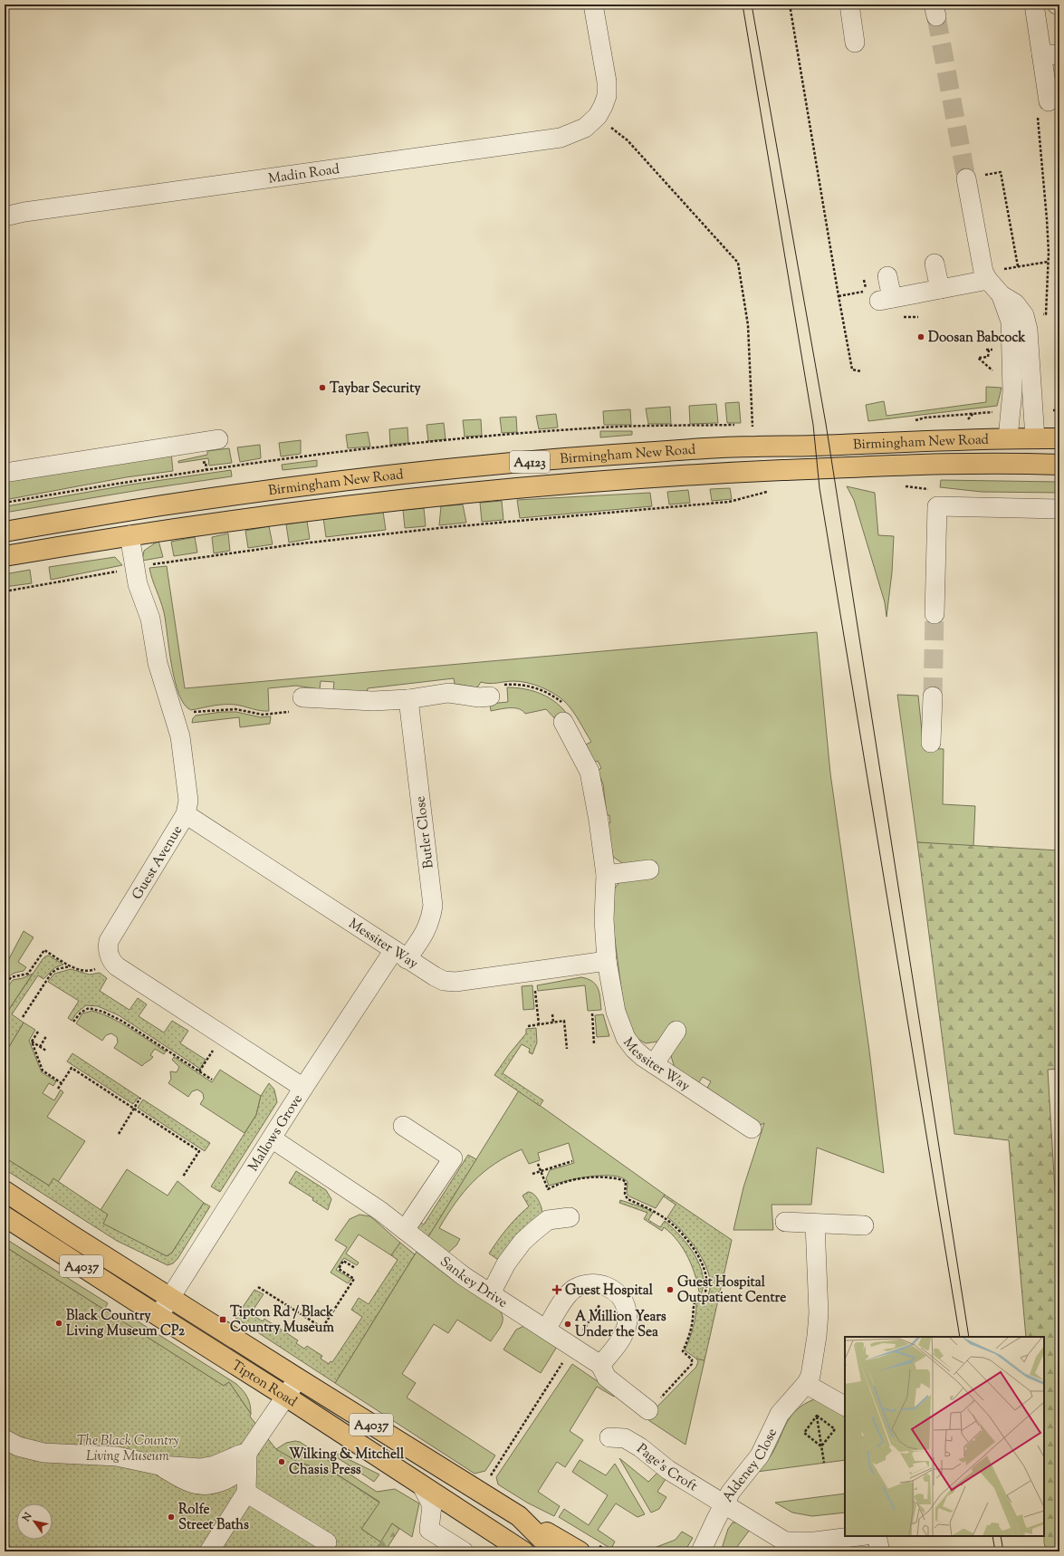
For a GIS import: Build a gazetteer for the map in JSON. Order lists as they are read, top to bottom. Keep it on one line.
{"streets":{"main road":["Birmingham New Road","A4123","A4037","Tipton Road"],"street":["Madin Road","Butler Close","Guest Avenue","Messiter Way","Mallows Grove","Sankey Drive","Aldeney Close","Page's Croft"]},"crossings":[["Birmingham New Road","Guest Avenue"],["Butler Close","Messiter Way"],["Butler Close","Mallows Grove"],["Guest Avenue","Messiter Way"],["Messiter Way","Mallows Grove"],["Mallows Grove","Sankey Drive"],["Mallows Grove","Tipton Road"],["Aldeney Close","Page's Croft"]],"parks":["The Black Country Living Museum"],"places":{"other":["Doosan Babcock","Taybar Security","Guest Hospital Outpatient Centre","Black Country Living Museum CP2","A Million Years Under the Sea","Wilking & Mitchell Chasis Press","Rolfe Street Baths"],"health":["Guest Hospital"],"transit":["Tipton Rd / Black Country Museum"]},"north":"top left"}
